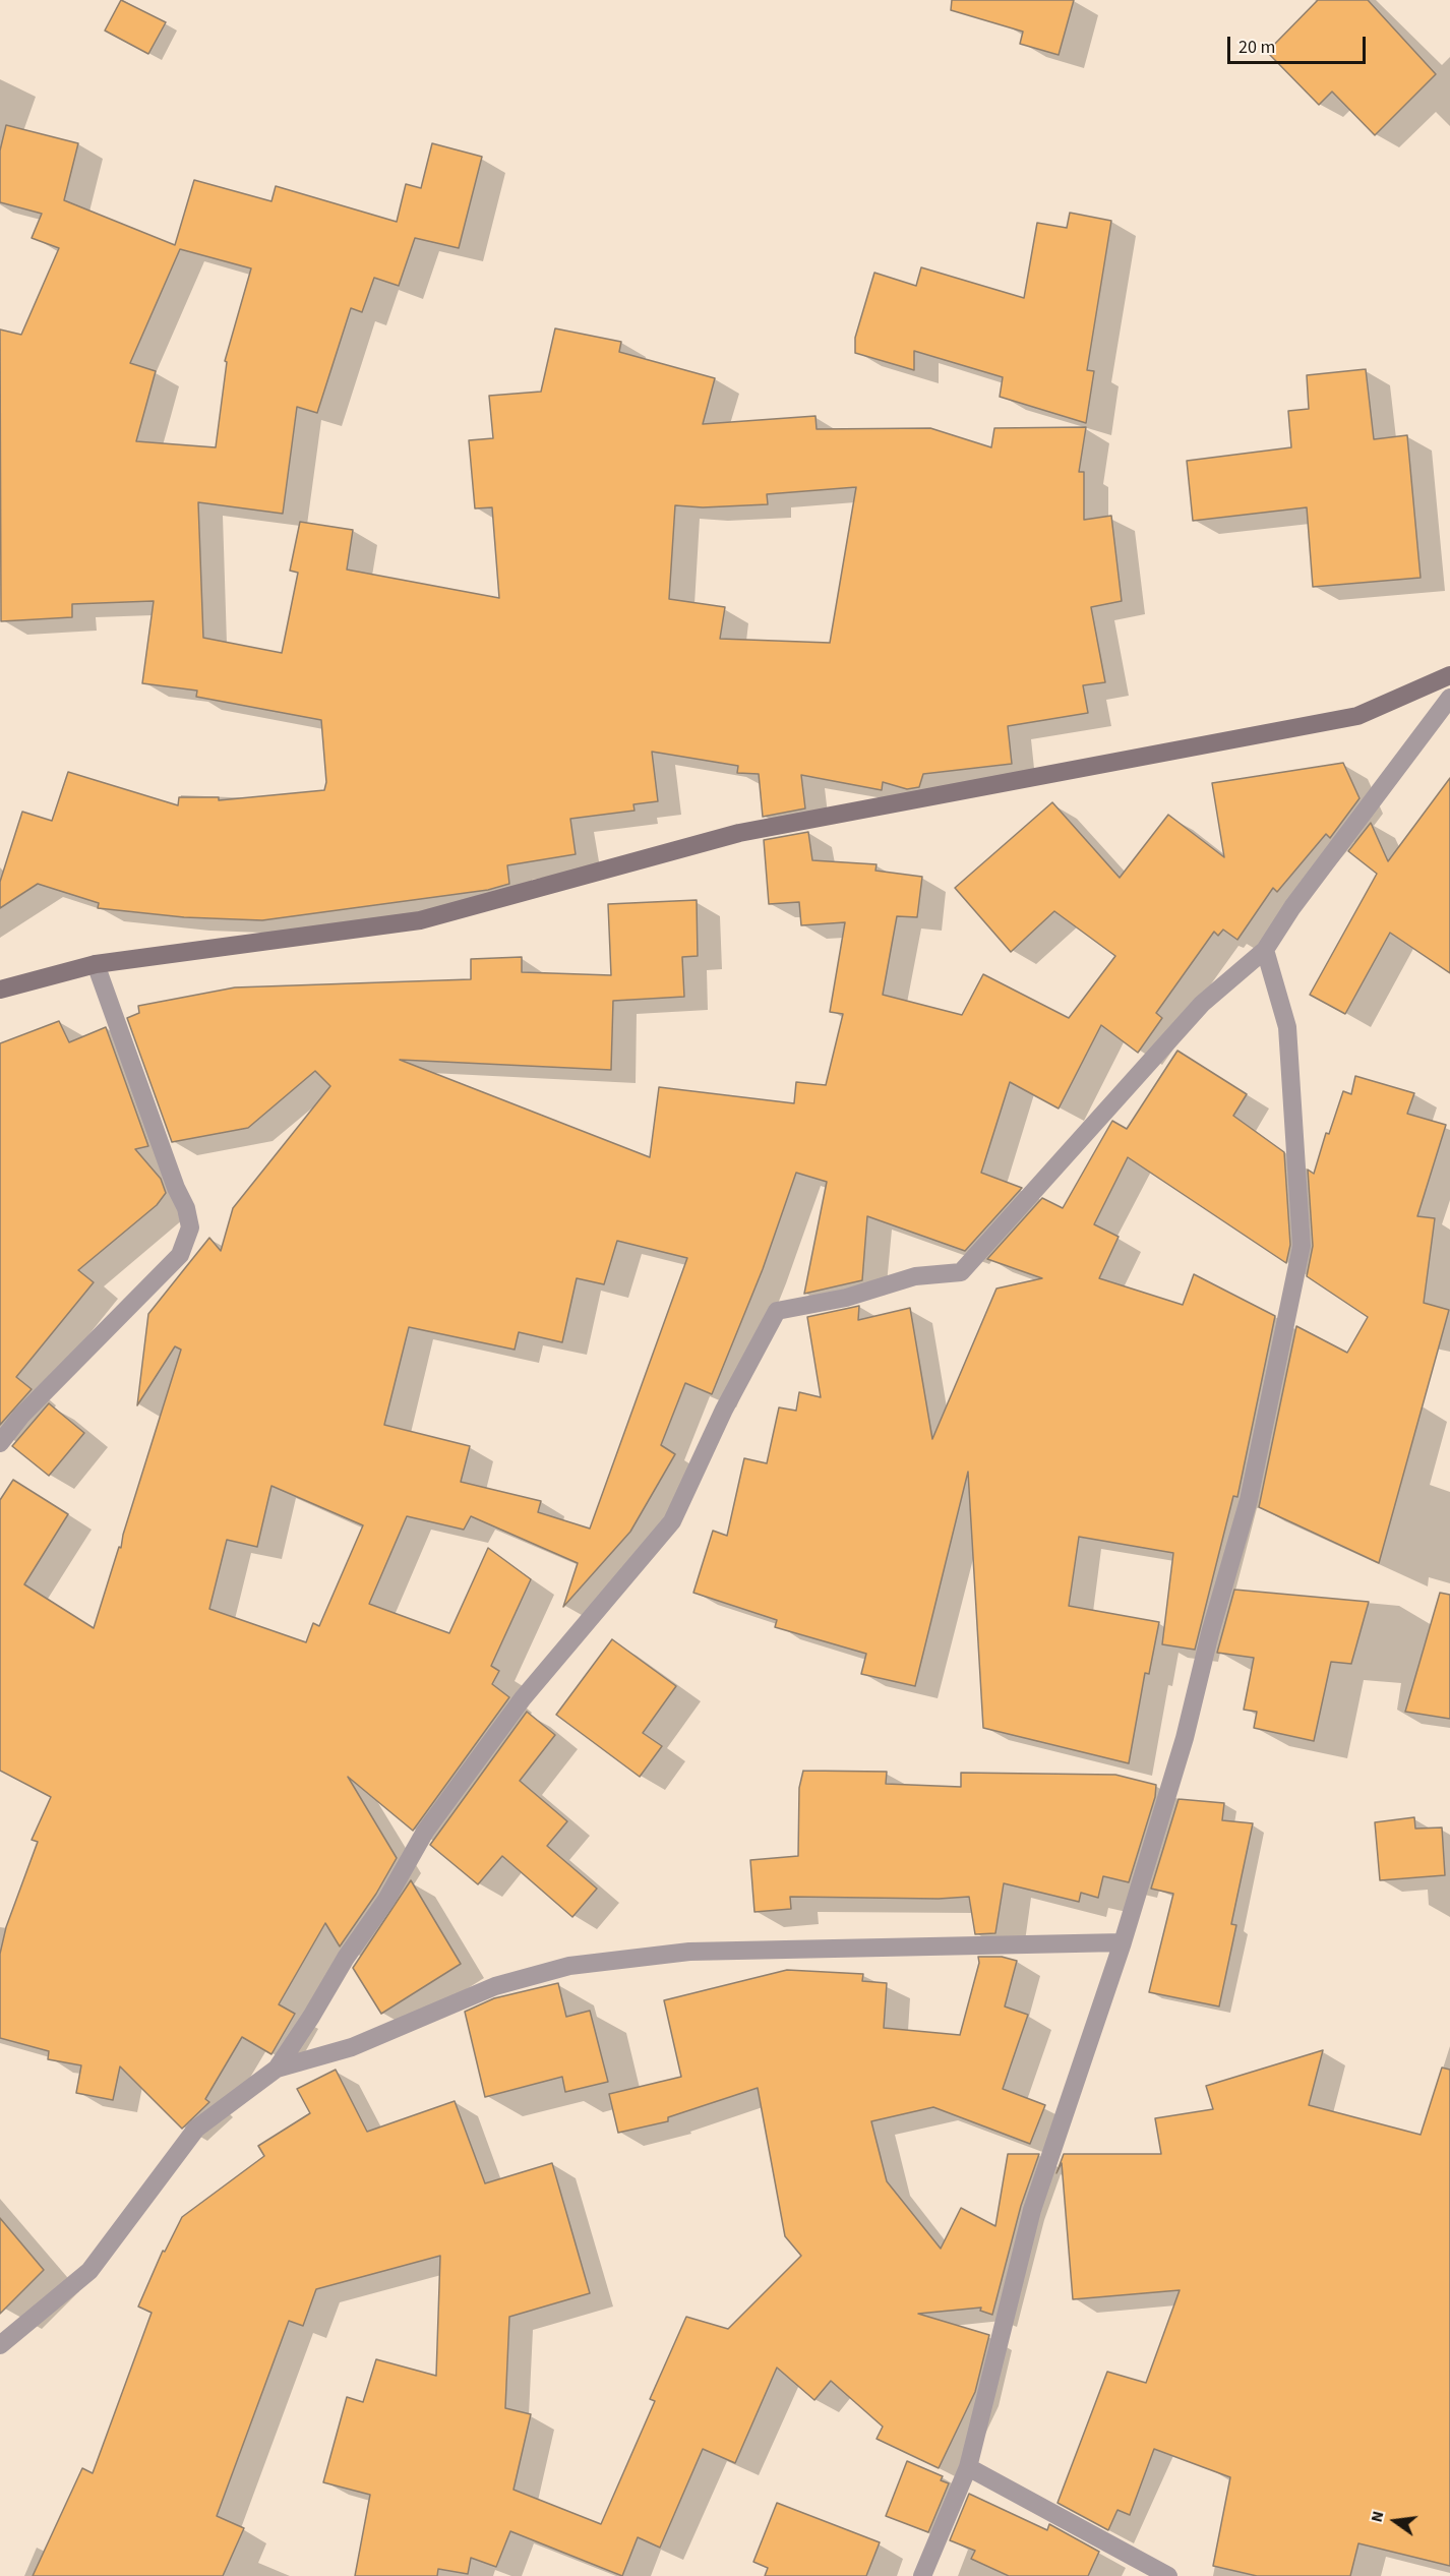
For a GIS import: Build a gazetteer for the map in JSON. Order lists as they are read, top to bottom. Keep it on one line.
{"scale_bar":"20 m","north":"left"}
